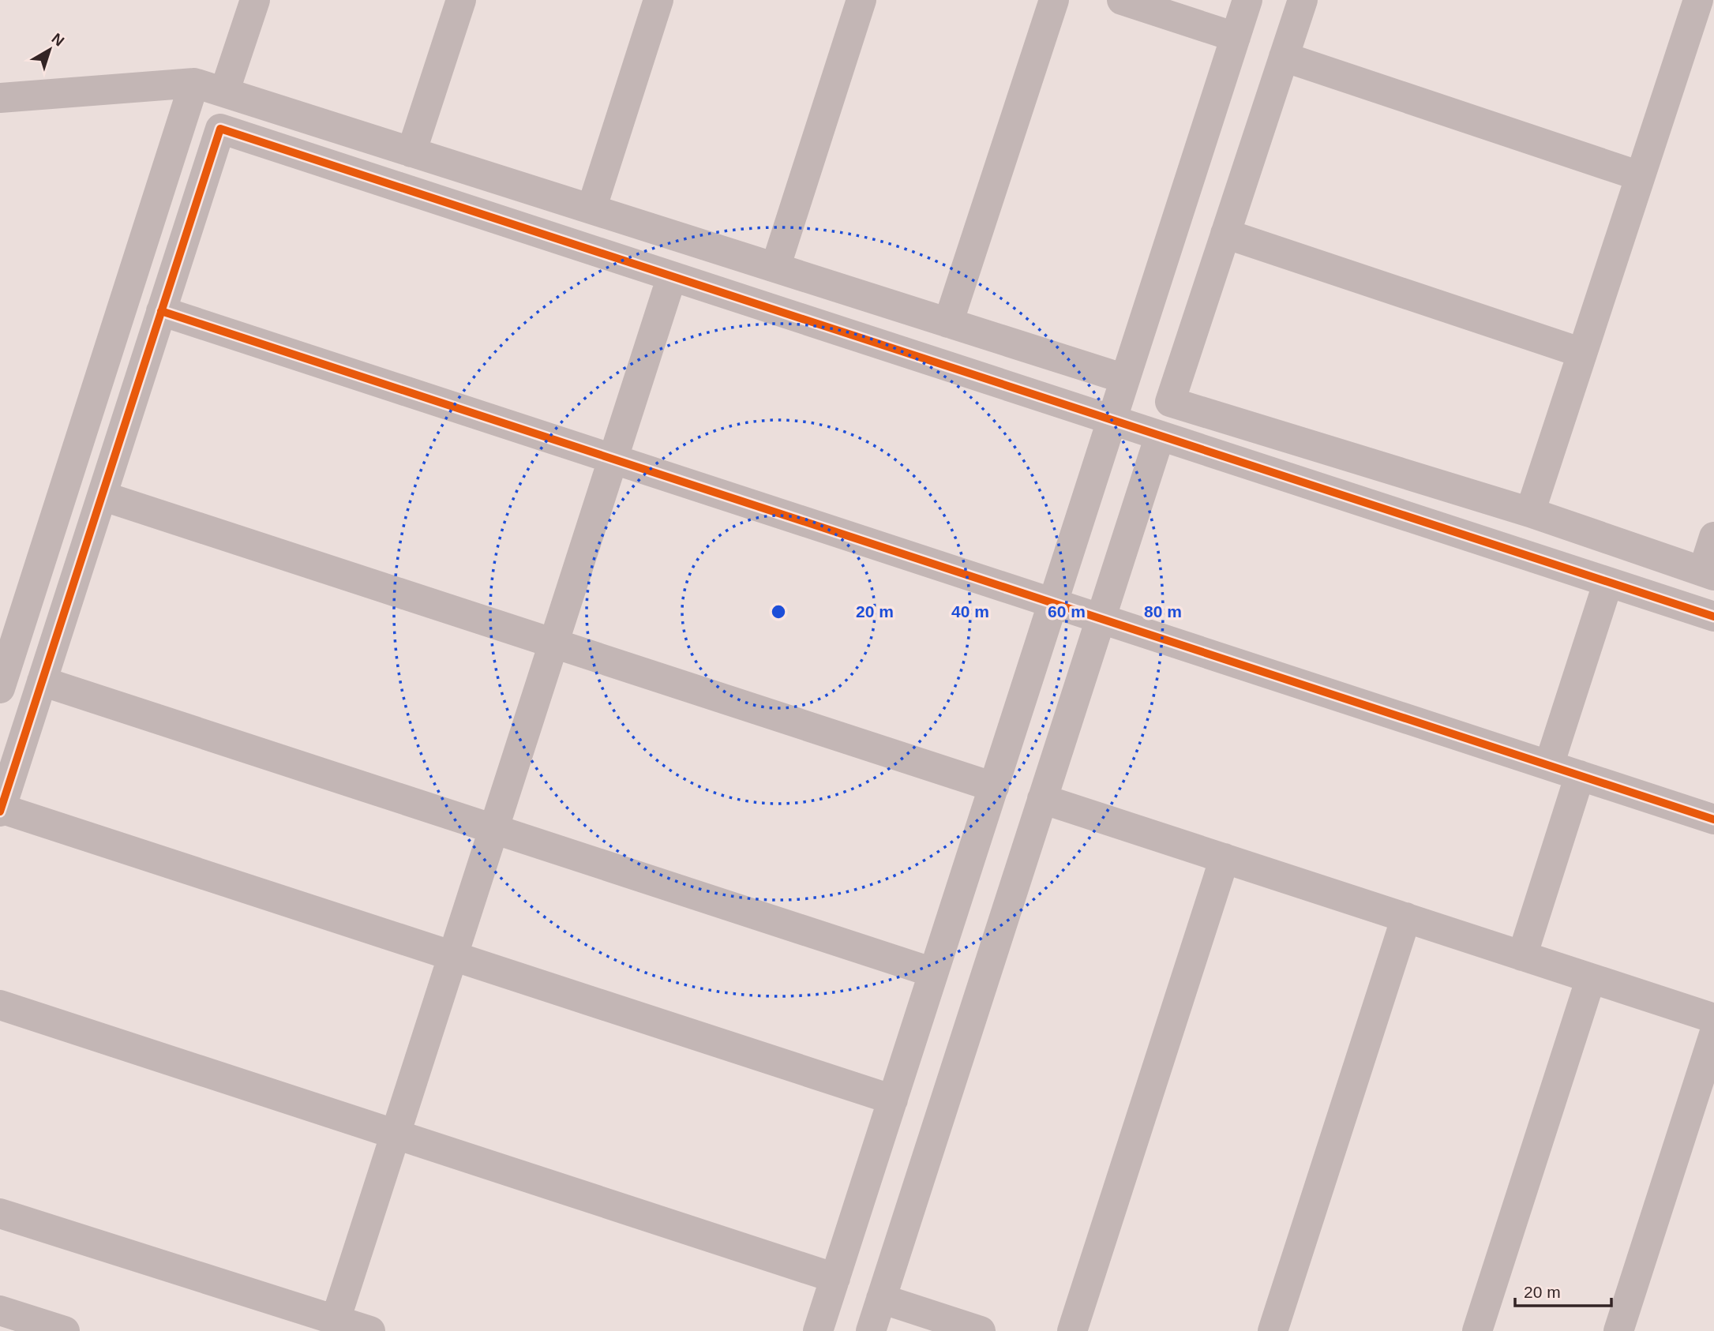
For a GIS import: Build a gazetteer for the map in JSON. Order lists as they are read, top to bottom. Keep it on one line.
{"scale_bar":"20 m","north":"top right","rings":["20 m","40 m","60 m","80 m"]}
